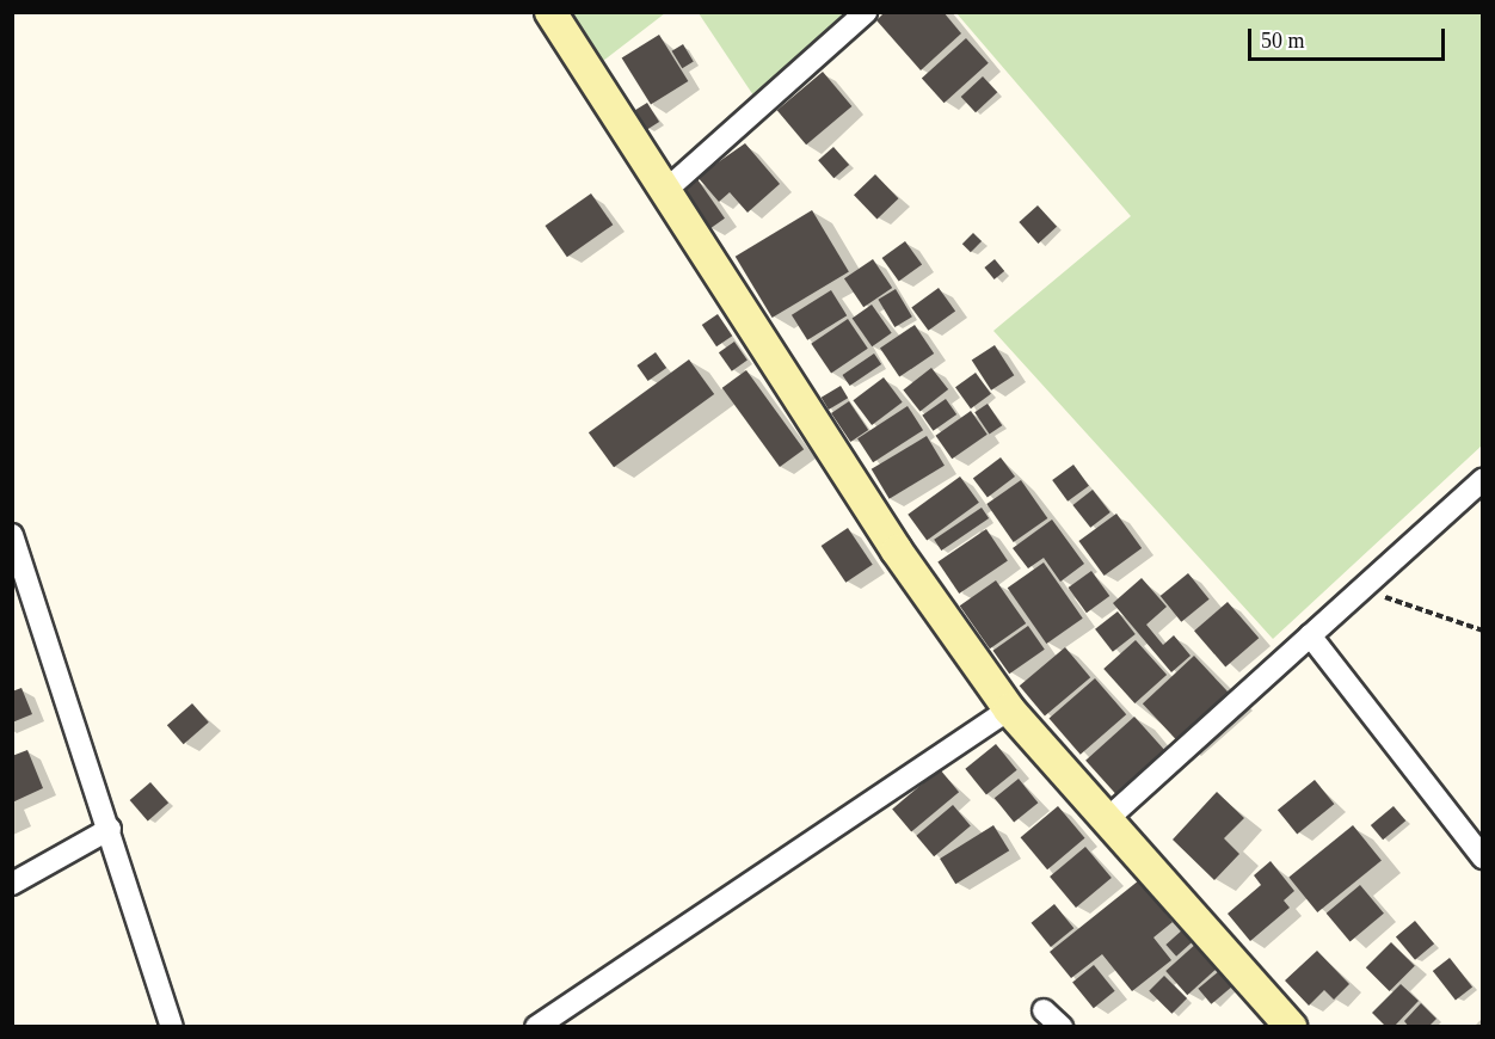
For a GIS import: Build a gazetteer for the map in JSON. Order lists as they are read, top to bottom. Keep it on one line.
{"scale_bar":"50 m"}
